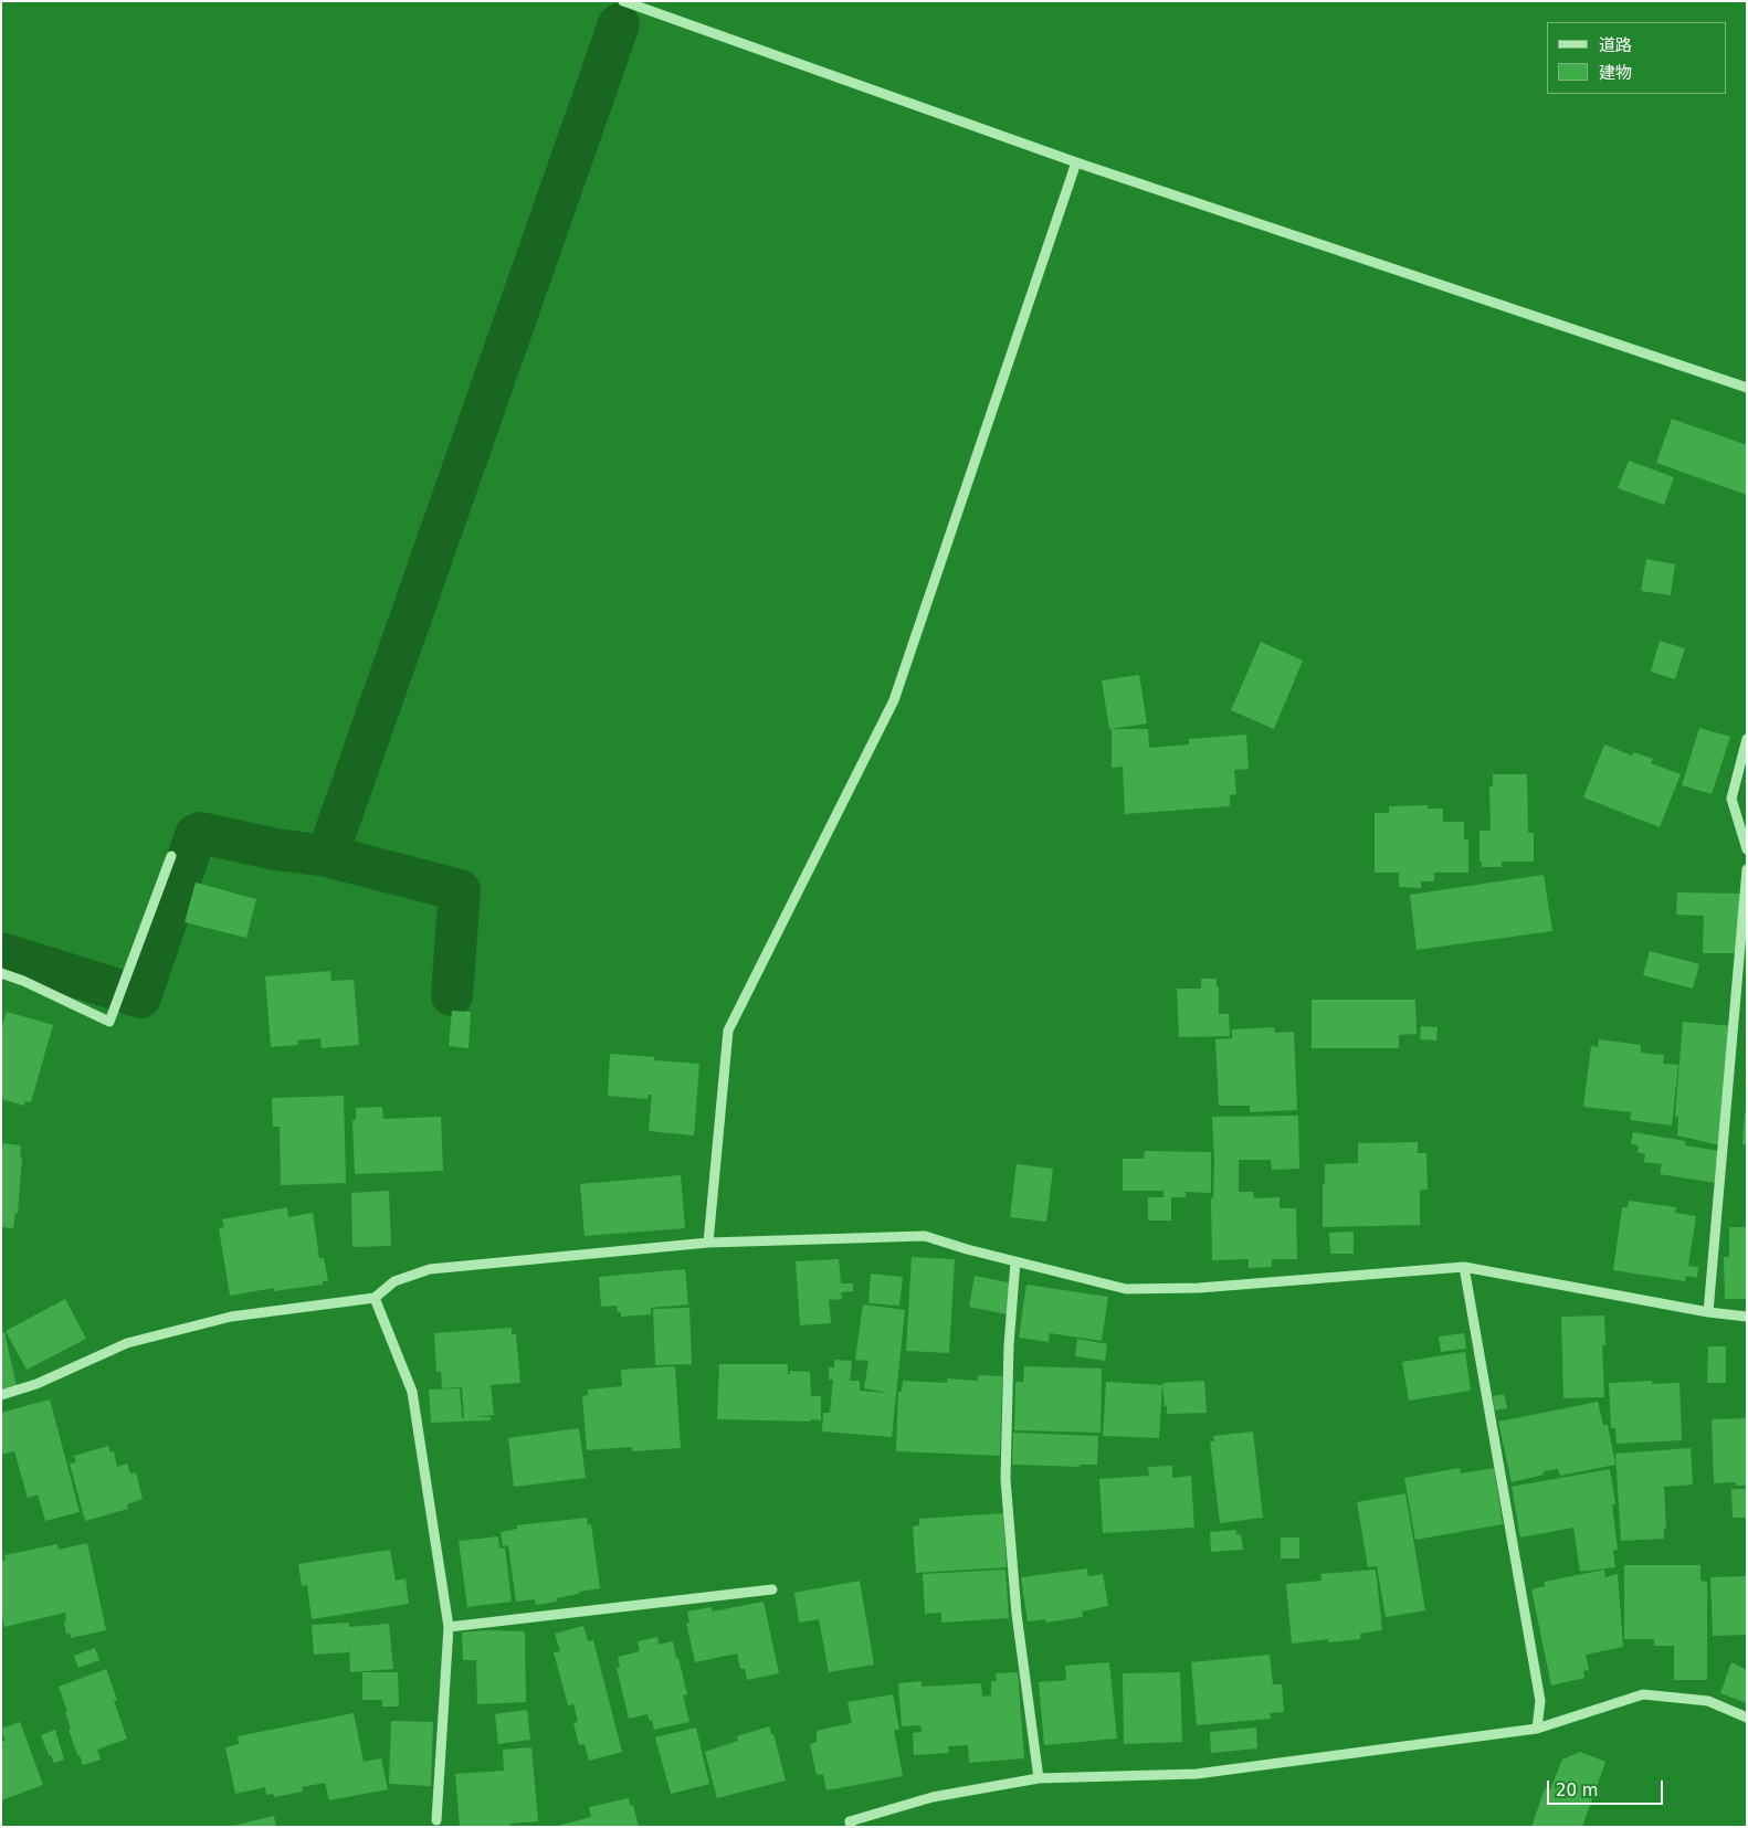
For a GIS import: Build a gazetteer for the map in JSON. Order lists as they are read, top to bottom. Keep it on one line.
{"legend":["道路","建物"],"scale_bar":"20 m"}
